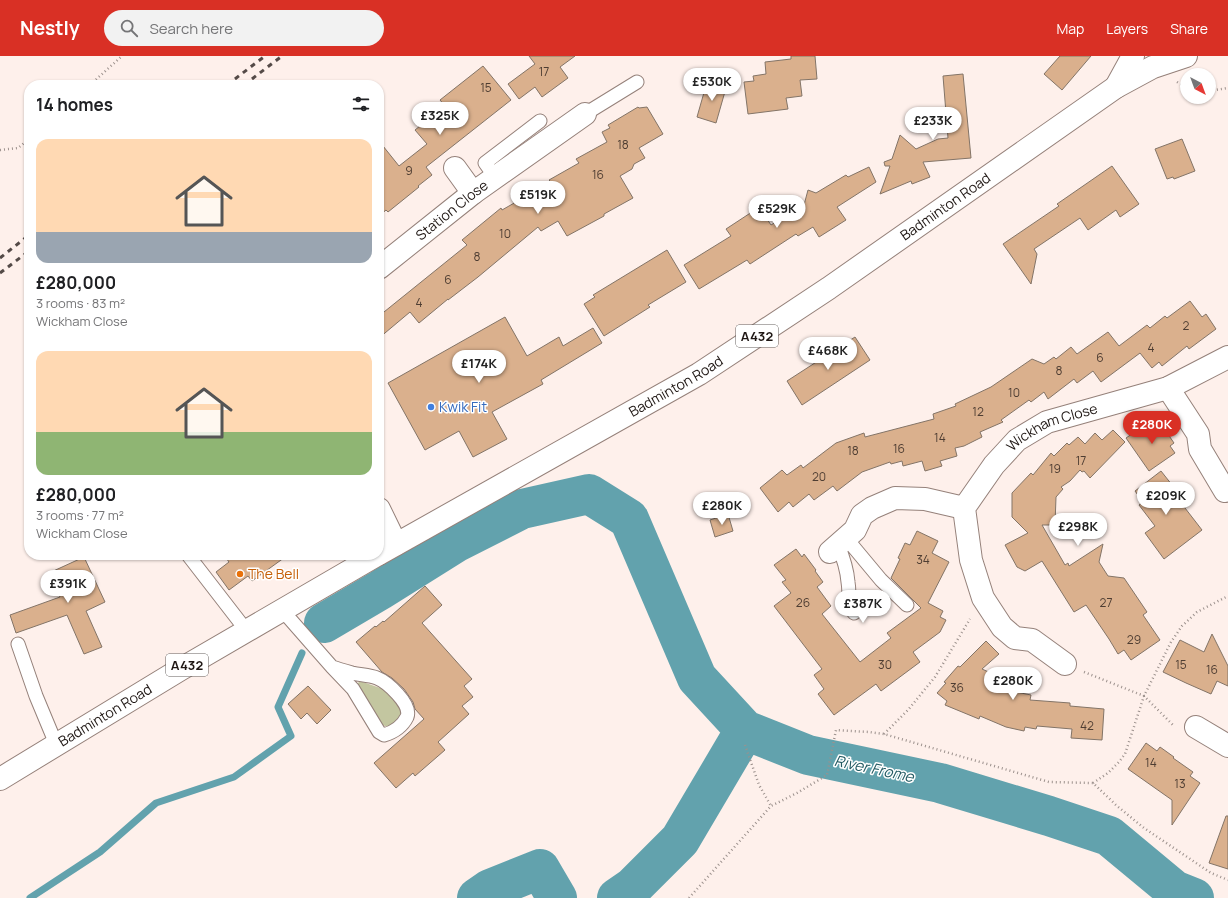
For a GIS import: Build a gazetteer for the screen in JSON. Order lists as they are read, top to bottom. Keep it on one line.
{"streets":{"main road":["Badminton Road","Station Close","A432","Wickham Close"]},"water":["River Frome"],"places":["Kwik Fit","The Bell"],"house_numbers":["17","15","18","9","16","10","8","6","4","2","4","6","8","10","12","14","16","18","17","19","20","34","26","27","29","30","15","16","36","42","14","13"],"north":"bottom right","page":{"header":"Nestly","search":"Search here","nav":["Map","Layers","Share"],"price":["£530K","£325K","£233K","£519K","£529K","£468K","£174K","£280K","£209K","£280K","£298K","£391K","£387K","£280K"],"heading":"14 homes","list":[{"name":"£280,000","note":"3 rooms · 83 m² · Wickham Close"},{"name":"£280,000","note":"3 rooms · 77 m² · Wickham Close"}]}}
